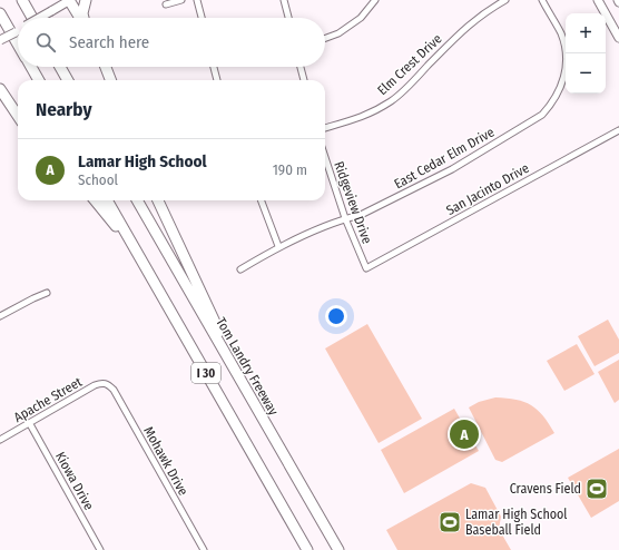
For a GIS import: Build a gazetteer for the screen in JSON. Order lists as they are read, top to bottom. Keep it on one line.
{"streets":{"highway":["Tom Landry Freeway","I 30"],"street":["Elm Crest Drive","East Cedar Elm Drive","San Jacinto Drive","Ridgeview Drive","Apache Street","Mohawk Drive","Kiowa Drive"]},"crossings":[["East Cedar Elm Drive","Ridgeview Drive"],["San Jacinto Drive","Ridgeview Drive"],["Apache Street","Mohawk Drive"],["Apache Street","Kiowa Drive"]],"places":{"sports":["Cravens Field","Lamar High School Baseball Field"]},"page":{"map_buttons":["+","−"],"search":"Search here","heading":"Nearby","list":[{"mark":"A","name":"Lamar High School","note":"School","value":"190 m"}],"pins":"A"}}
